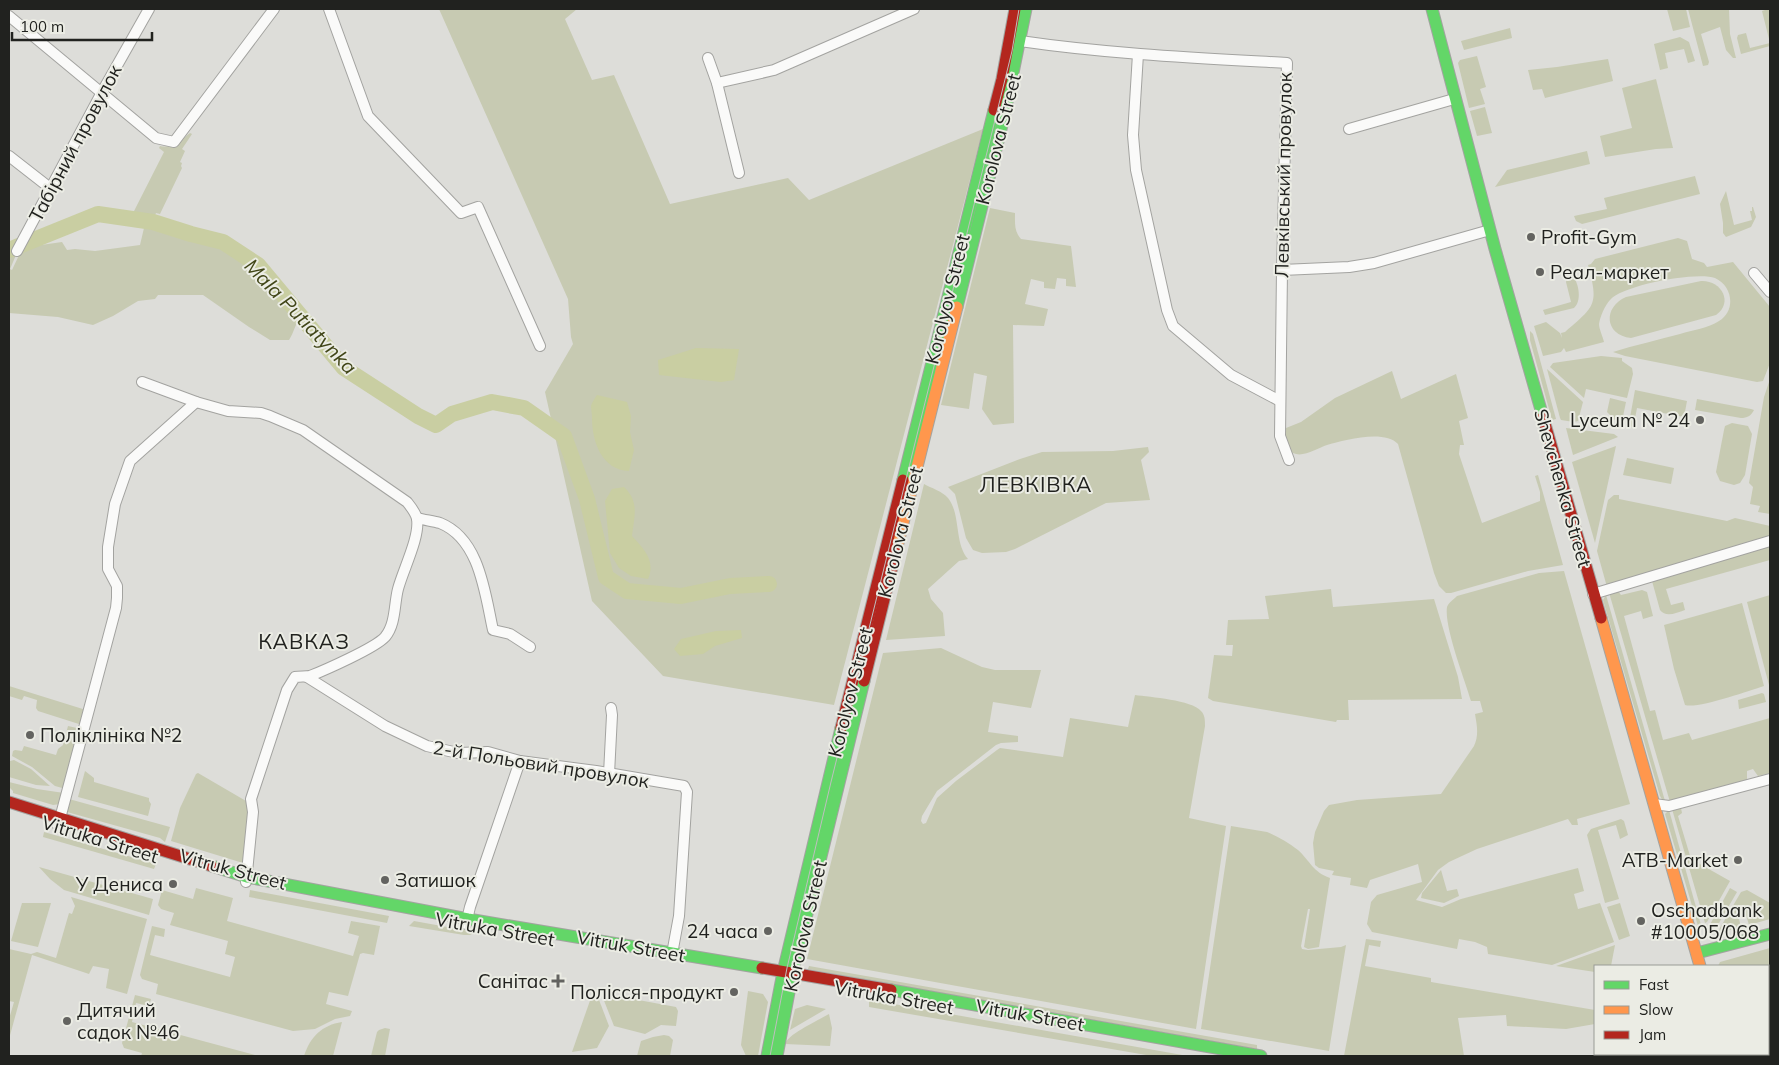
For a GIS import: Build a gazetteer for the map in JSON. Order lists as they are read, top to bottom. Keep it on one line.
{"streets":{"main road":["Korolova Street","Korolyov Street","Shevchenka Street","Vitruka Street","Vitruk Street"],"street":["Табірний провулок","Левківський провулок","2-й Польовий провулок"]},"crossings":[["Korolova Street","Левківський провулок"],["Korolova Street","Korolyov Street"],["Korolova Street","Vitruka Street"],["Korolova Street","Vitruk Street"],["Korolyov Street","Vitruka Street"],["Korolyov Street","Vitruk Street"],["2-й Польовий провулок","Vitruk Street"],["Vitruka Street","Vitruk Street"]],"districts":["ЛЕВКІВКА","КАВКАЗ"],"water":["Mala Putiatynka"],"places":{"other":["Profit-Gym","Реал-маркет","Lyceum № 24","Поліклініка №2","ATB-Market","Затишок","У Дениса","Oschadbank #10005/068","24 часа","Полісся-продукт","Дитячий садок №46"],"health":["Санітас"]},"legend":["Fast","Slow","Jam"],"scale_bar":"100 m"}
